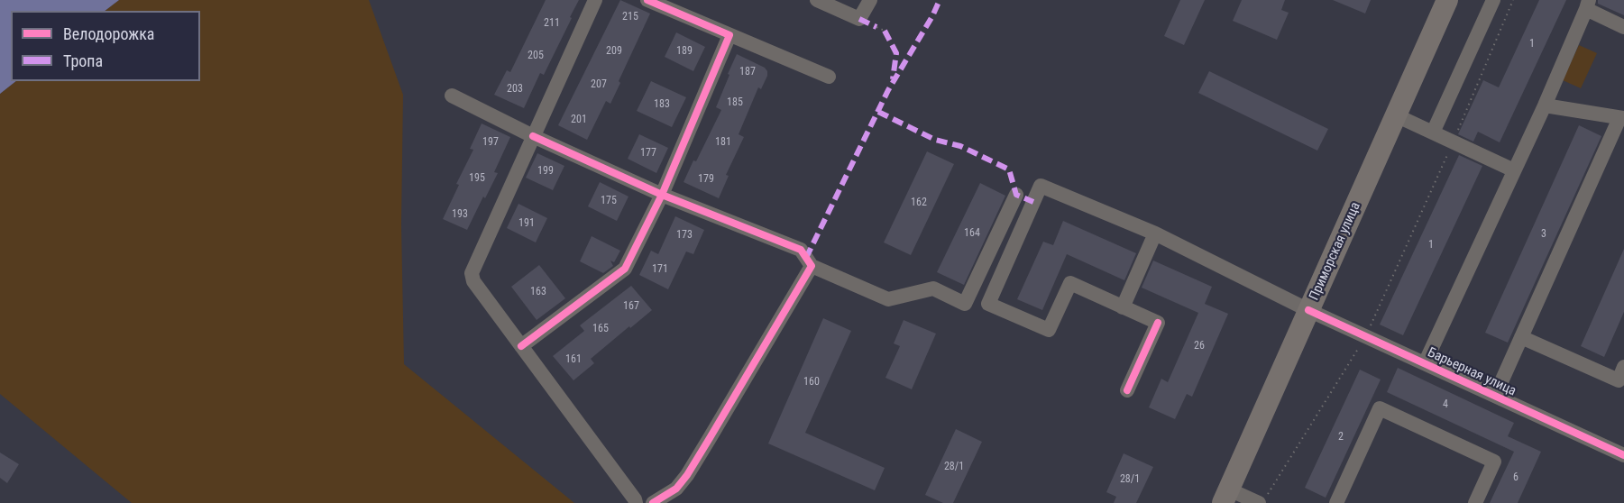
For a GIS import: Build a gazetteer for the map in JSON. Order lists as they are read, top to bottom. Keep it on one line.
{"streets":{"highway":["Приморская улица"],"street":["Барьерная улица"]},"crossings":[["Приморская улица","Барьерная улица"]],"house_numbers":["215","211","1","209","189","205","187","207","203","185","183","201","197","181","177","199","195","179","175","162","193","191","164","3","173","1","171","163","167","165","26","161","160","4","2","28/1","6","28/1"],"legend":["Велодорожка","Тропа"]}
